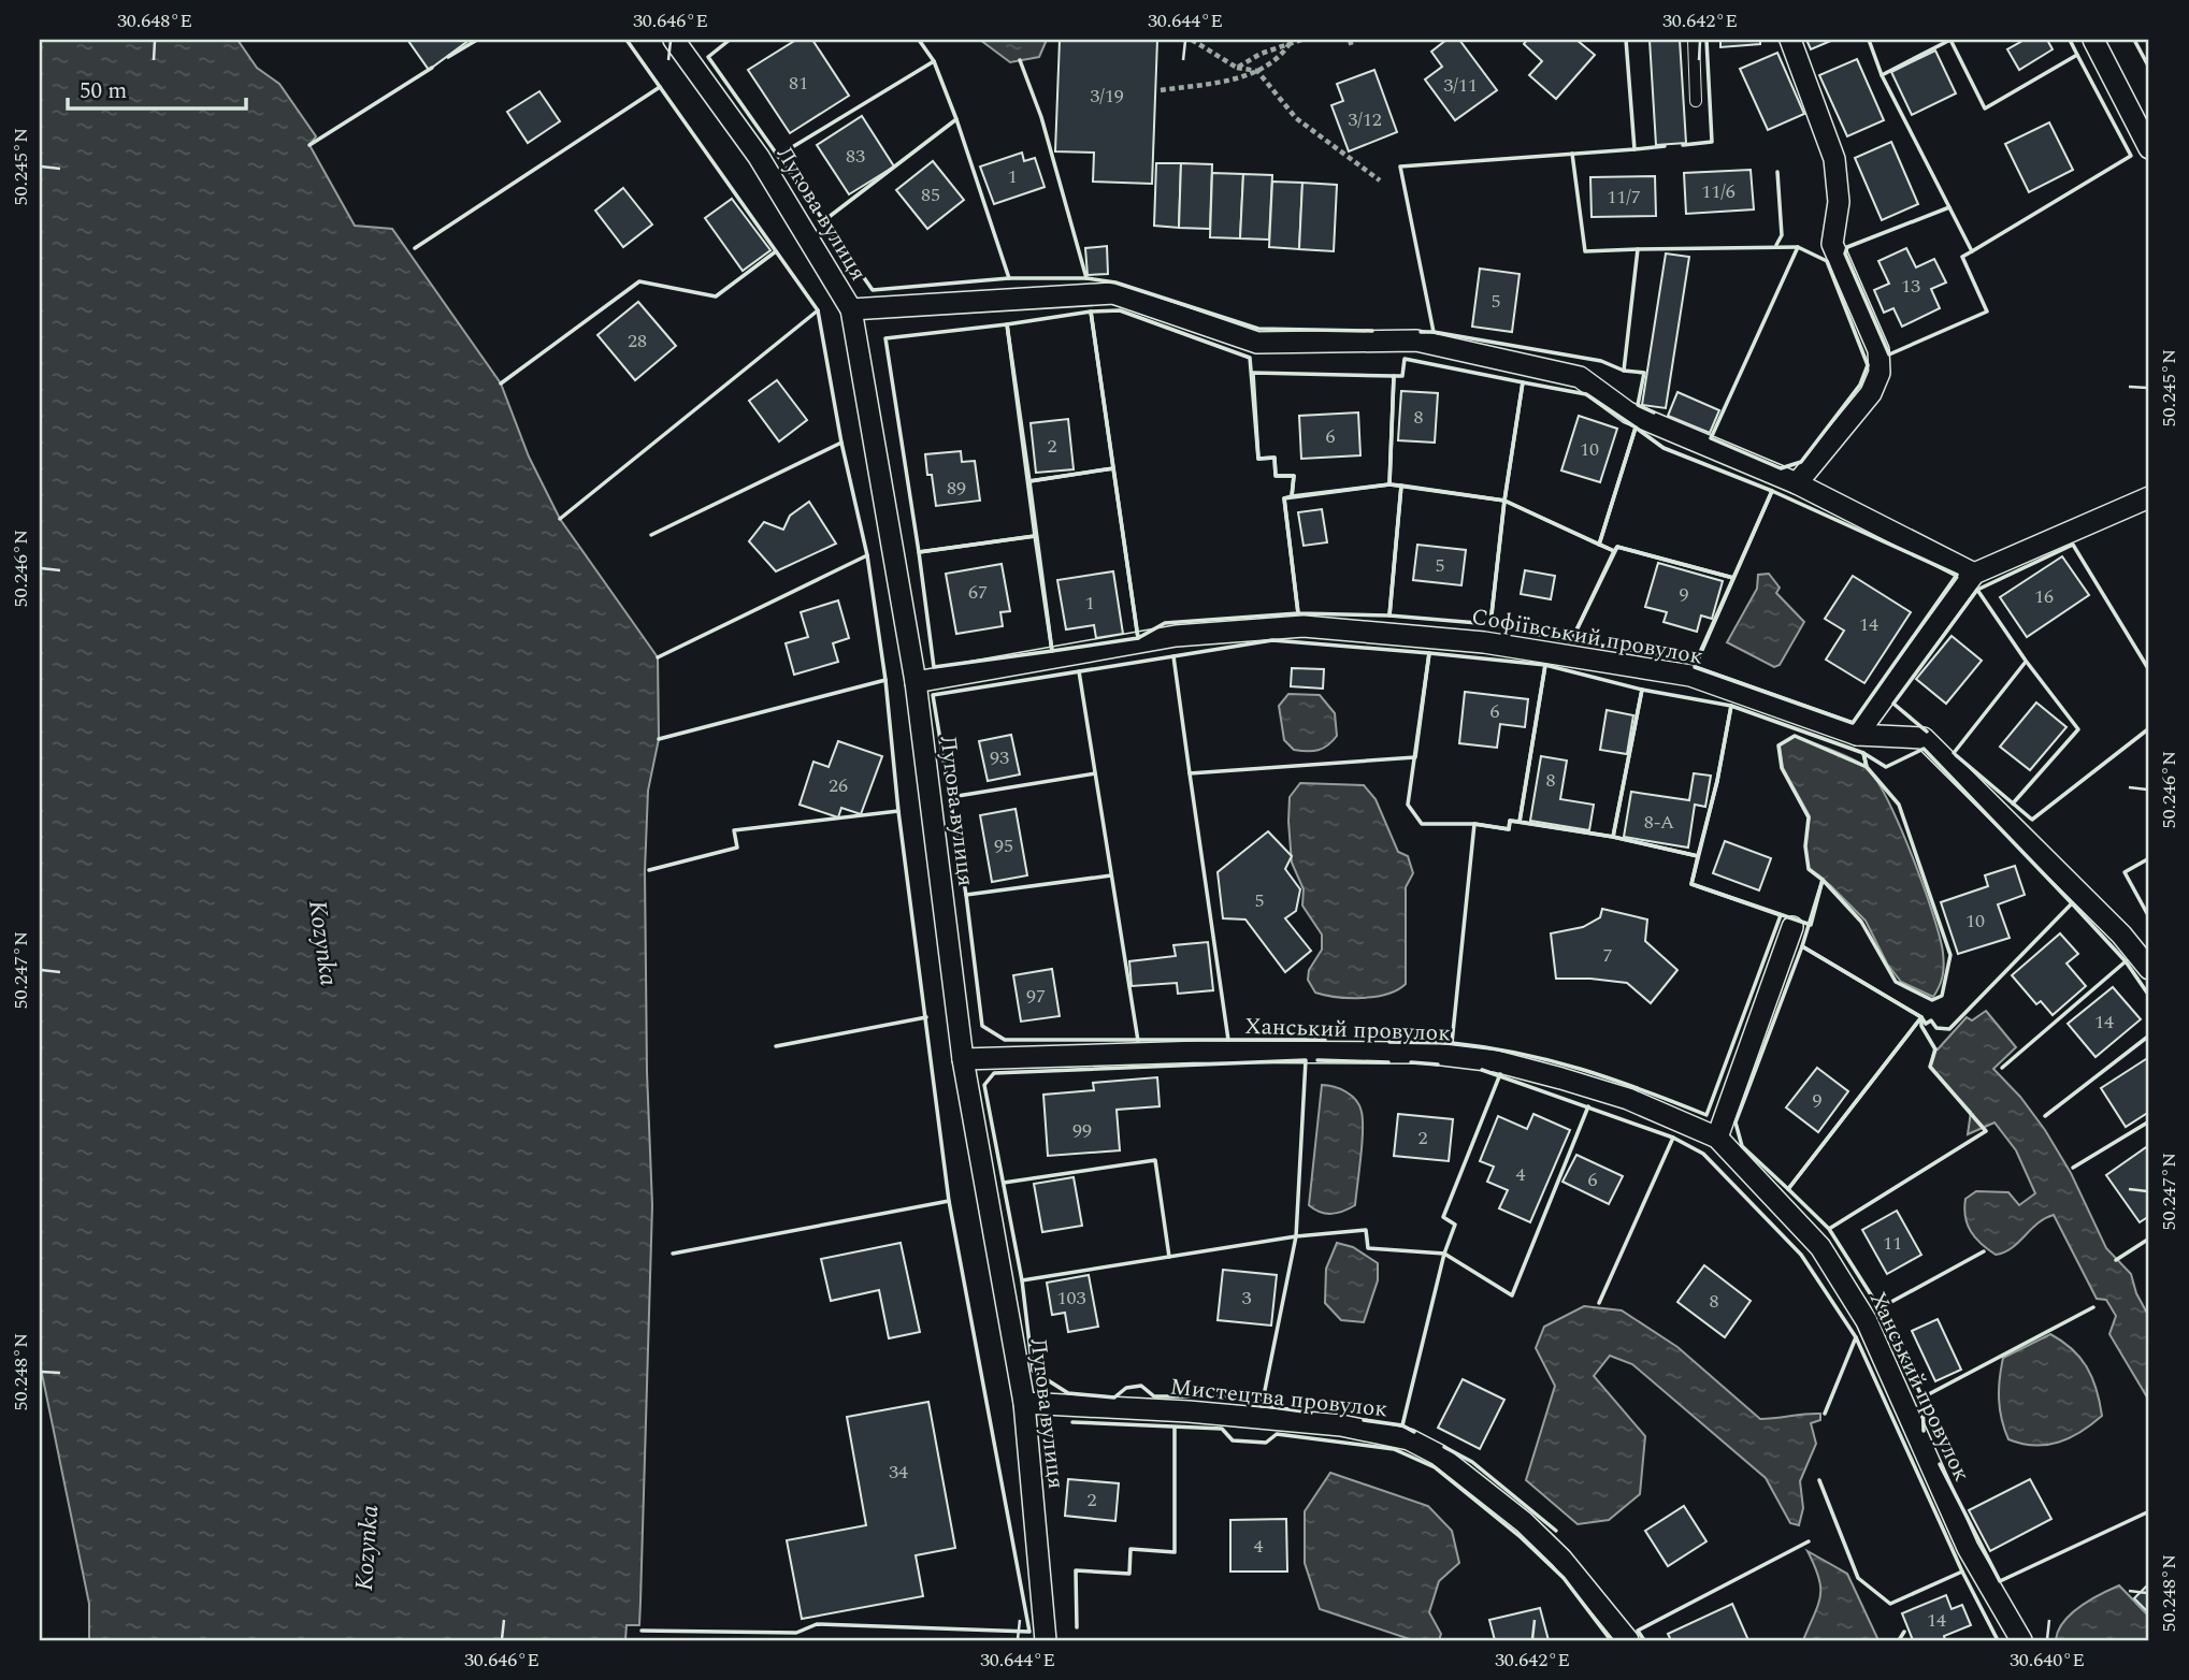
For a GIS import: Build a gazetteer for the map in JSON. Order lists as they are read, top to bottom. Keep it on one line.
{"streets":{"street":["Лугова вулиця","Софіївський провулок","Ханський провулок","Мистецтва провулок"]},"crossings":[["Лугова вулиця","Софіївський провулок"],["Лугова вулиця","Ханський провулок"],["Лугова вулиця","Мистецтва провулок"]],"water":["Kozynka"],"house_numbers":["81","3/11","3/19","3/12","83","1","11/6","85","11/7","13","5","28","8","6","2","10","89","5","67","9","16","1","14","6","93","8","26","8-А","95","5","10","7","97","14","9","99","2","4","6","11","103","3","8","34","2","4","14"],"scale_bar":"50 m","coordinates":["30.648°E","30.646°E","30.644°E","30.642°E","50.245°N","50.246°N","50.247°N","50.248°N","30.640°E"]}
